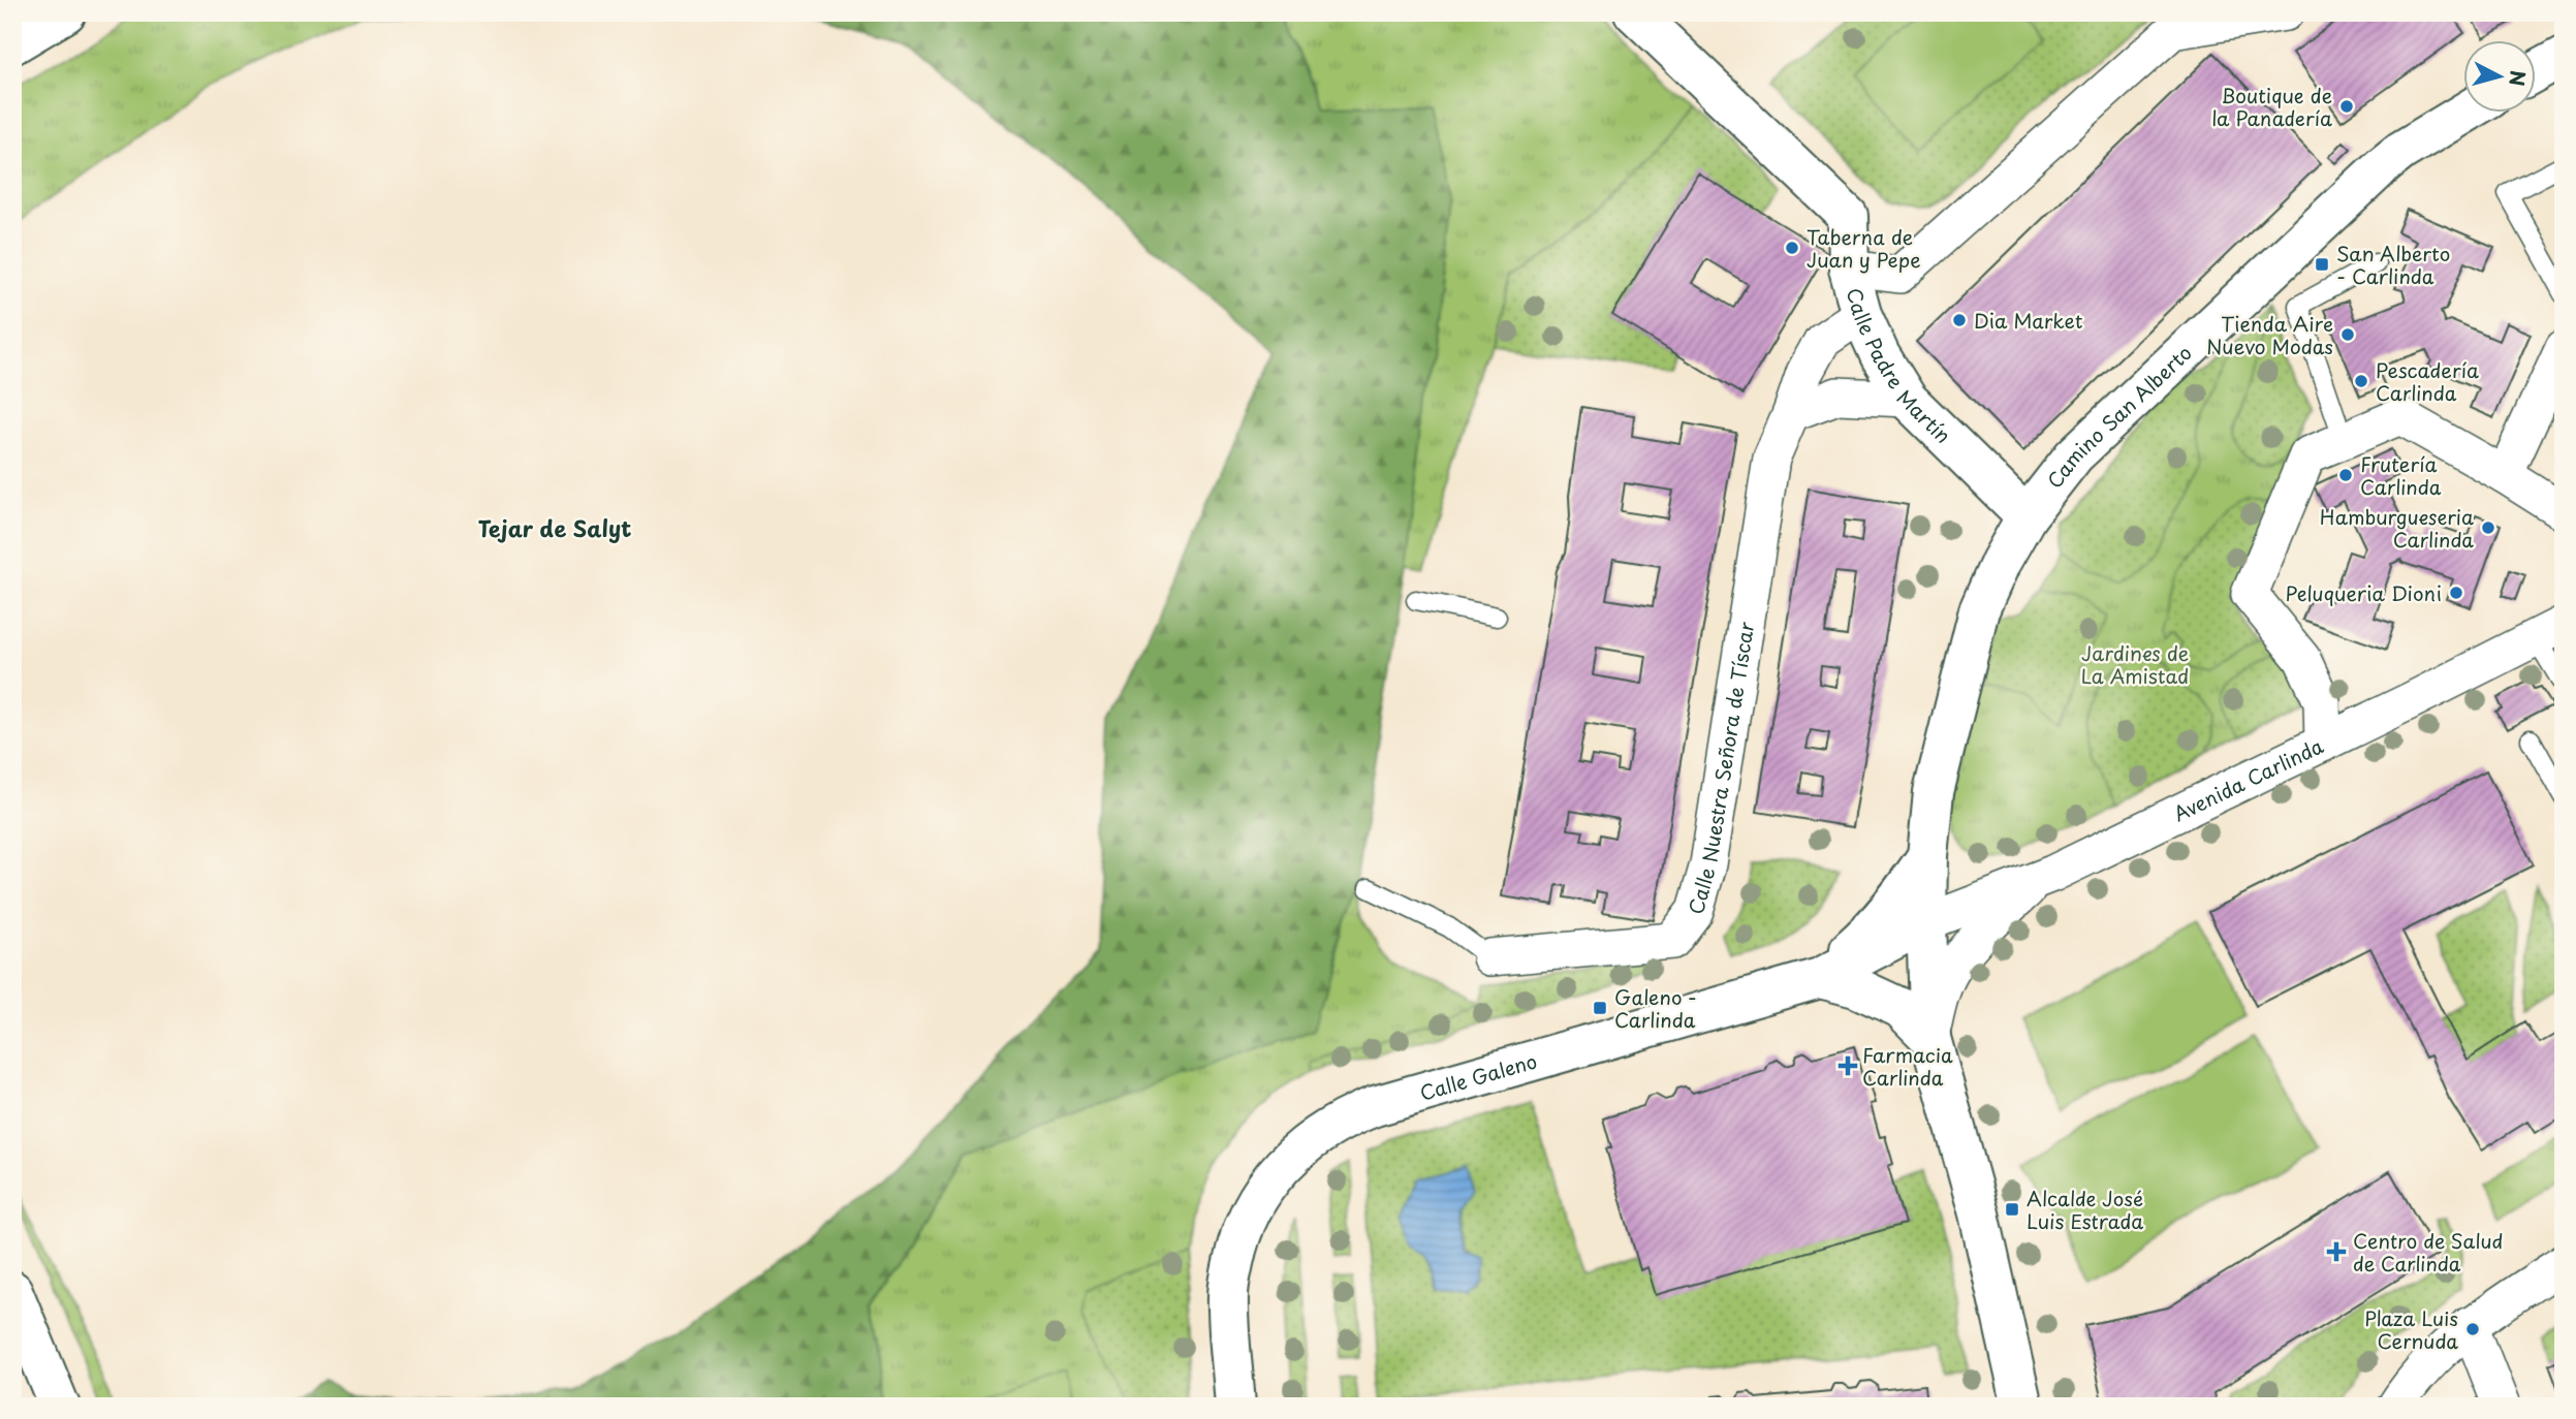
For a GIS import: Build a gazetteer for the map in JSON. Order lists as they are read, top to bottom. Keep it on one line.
{"streets":{"street":["Calle Padre Martín","Camino San Alberto","Calle Nuestra Señora de Tíscar","Avenida Carlinda","Calle Galeno"]},"crossings":[["Calle Padre Martín","Camino San Alberto"],["Calle Padre Martín","Calle Nuestra Señora de Tíscar"],["Camino San Alberto","Avenida Carlinda"],["Camino San Alberto","Calle Galeno"],["Avenida Carlinda","Calle Galeno"]],"districts":["Tejar de Salyt"],"parks":["Jardines de La Amistad"],"places":{"other":["Boutique de la Panadería","Taberna de Juan y Pepe","Dia Market","Tienda Aire Nuevo Modas","Pescadería Carlinda","Frutería Carlinda","Hamburgueseria Carlinda","Peluqueria Dioni","Plaza Luis Cernuda"],"transit":["San Alberto - Carlinda","Galeno - Carlinda","Alcalde José Luis Estrada"],"health":["Farmacia Carlinda","Centro de Salud de Carlinda"]},"north":"right"}
